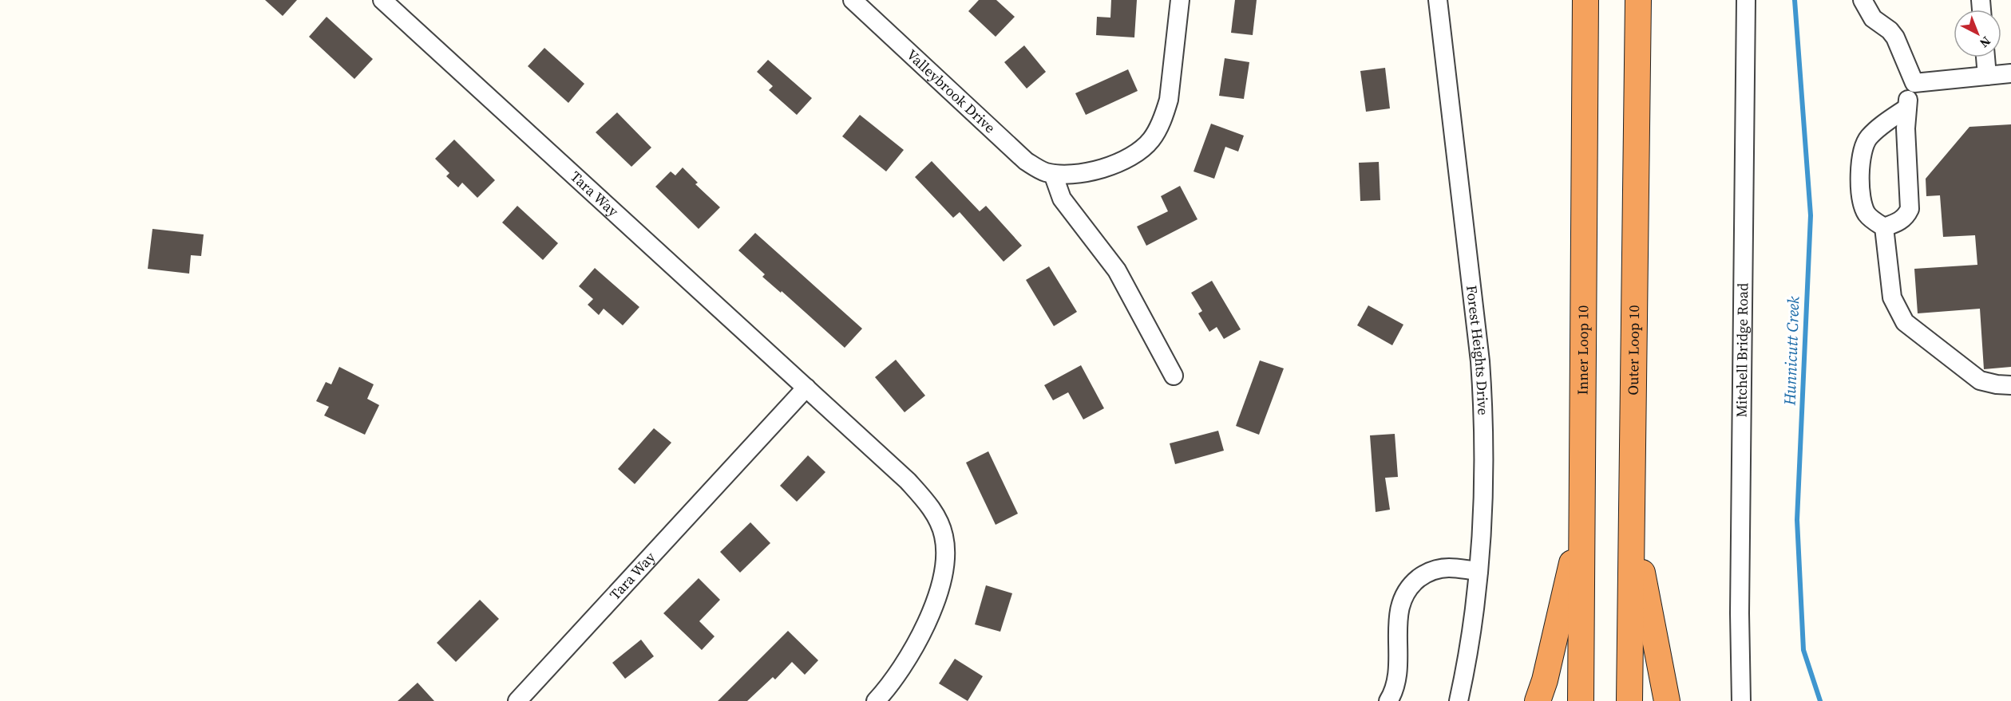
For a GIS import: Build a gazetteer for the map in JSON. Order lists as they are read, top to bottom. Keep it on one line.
{"streets":{"highway":["Inner Loop 10","Outer Loop 10"],"street":["Valleybrook Drive","Tara Way","Forest Heights Drive","Mitchell Bridge Road"]},"water":["Hunnicutt Creek"],"north":"bottom right"}
